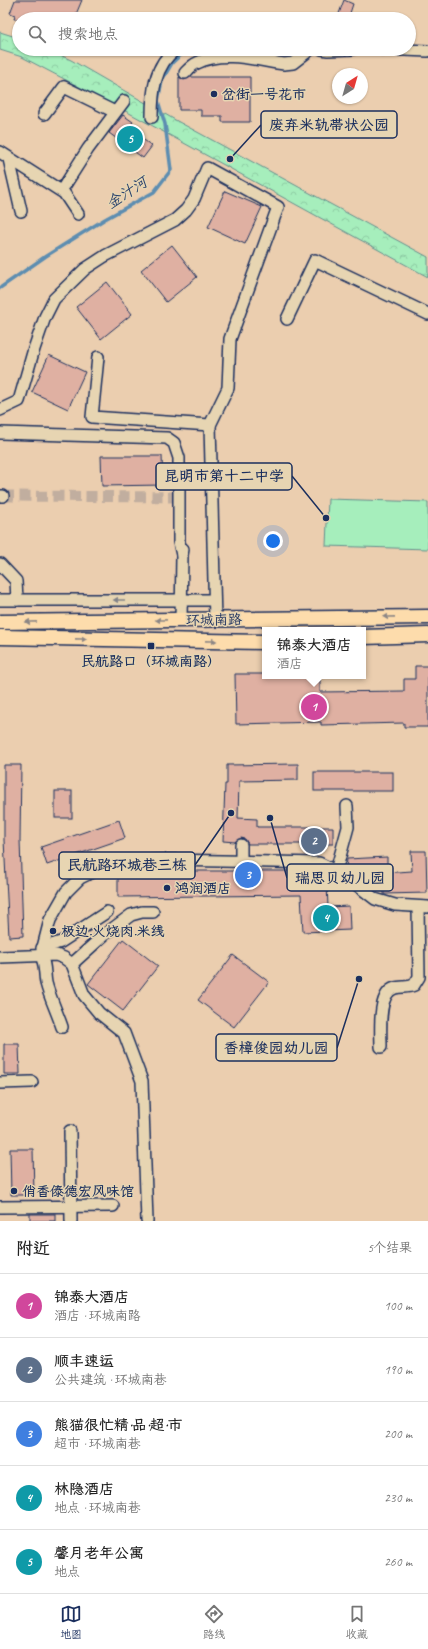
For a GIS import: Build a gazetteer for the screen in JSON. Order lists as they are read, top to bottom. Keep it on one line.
{"streets":{"main road":["环城南路"]},"water":["金汁河"],"places":{"other":["岔街一号花市","废弃米轨带状公园","昆明市第十二中学","民航路环城巷三栋","瑞思贝幼儿园","鸿润酒店","极边.火烧肉.米线","香樟俊园幼儿园","俏香傣德宏风味馆"],"transit":["民航路口（环城南路）"]},"north":"top right","page":{"search":"搜索地点","pins":["5","1","2","3","4"],"popup":["锦泰大酒店","酒店"],"heading":["附近","5个结果"],"list":[{"mark":"1","name":"锦泰大酒店","note":"酒店 · 环城南路","value":"100 m"},{"mark":"2","name":"顺丰速运","note":"公共建筑 · 环城南巷","value":"190 m"},{"mark":"3","name":"熊猫很忙精·品·超·市","note":"超市 · 环城南巷","value":"200 m"},{"mark":"4","name":"林隐酒店","note":"地点 · 环城南巷","value":"230 m"},{"mark":"5","name":"馨月老年公寓","note":"地点","value":"260 m"}],"nav":["地图","路线","收藏"]}}
